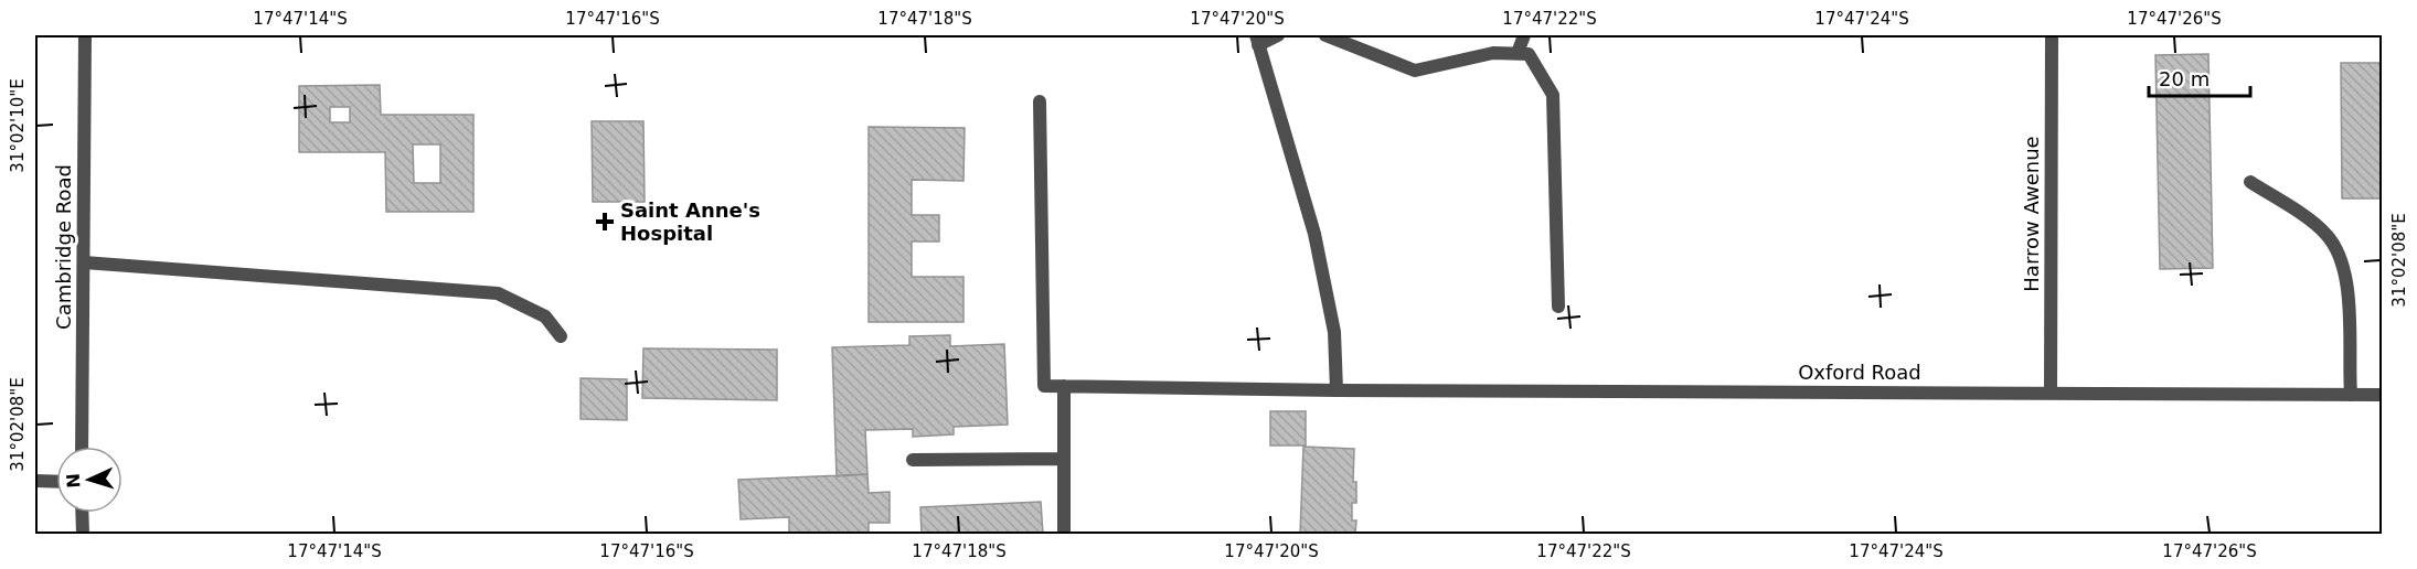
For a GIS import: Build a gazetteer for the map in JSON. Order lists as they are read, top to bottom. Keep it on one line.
{"streets":{"street":["Harrow Awenue","Cambridge Road","Oxford Road"]},"crossings":[["Harrow Awenue","Oxford Road"]],"places":{"health":["Saint Anne's Hospital"]},"scale_bar":"20 m","north":"left","coordinates":["17°47'14\"S","17°47'16\"S","17°47'18\"S","17°47'20\"S","17°47'22\"S","17°47'24\"S","17°47'26\"S","31°02'10\"E","31°02'08\"E"]}
